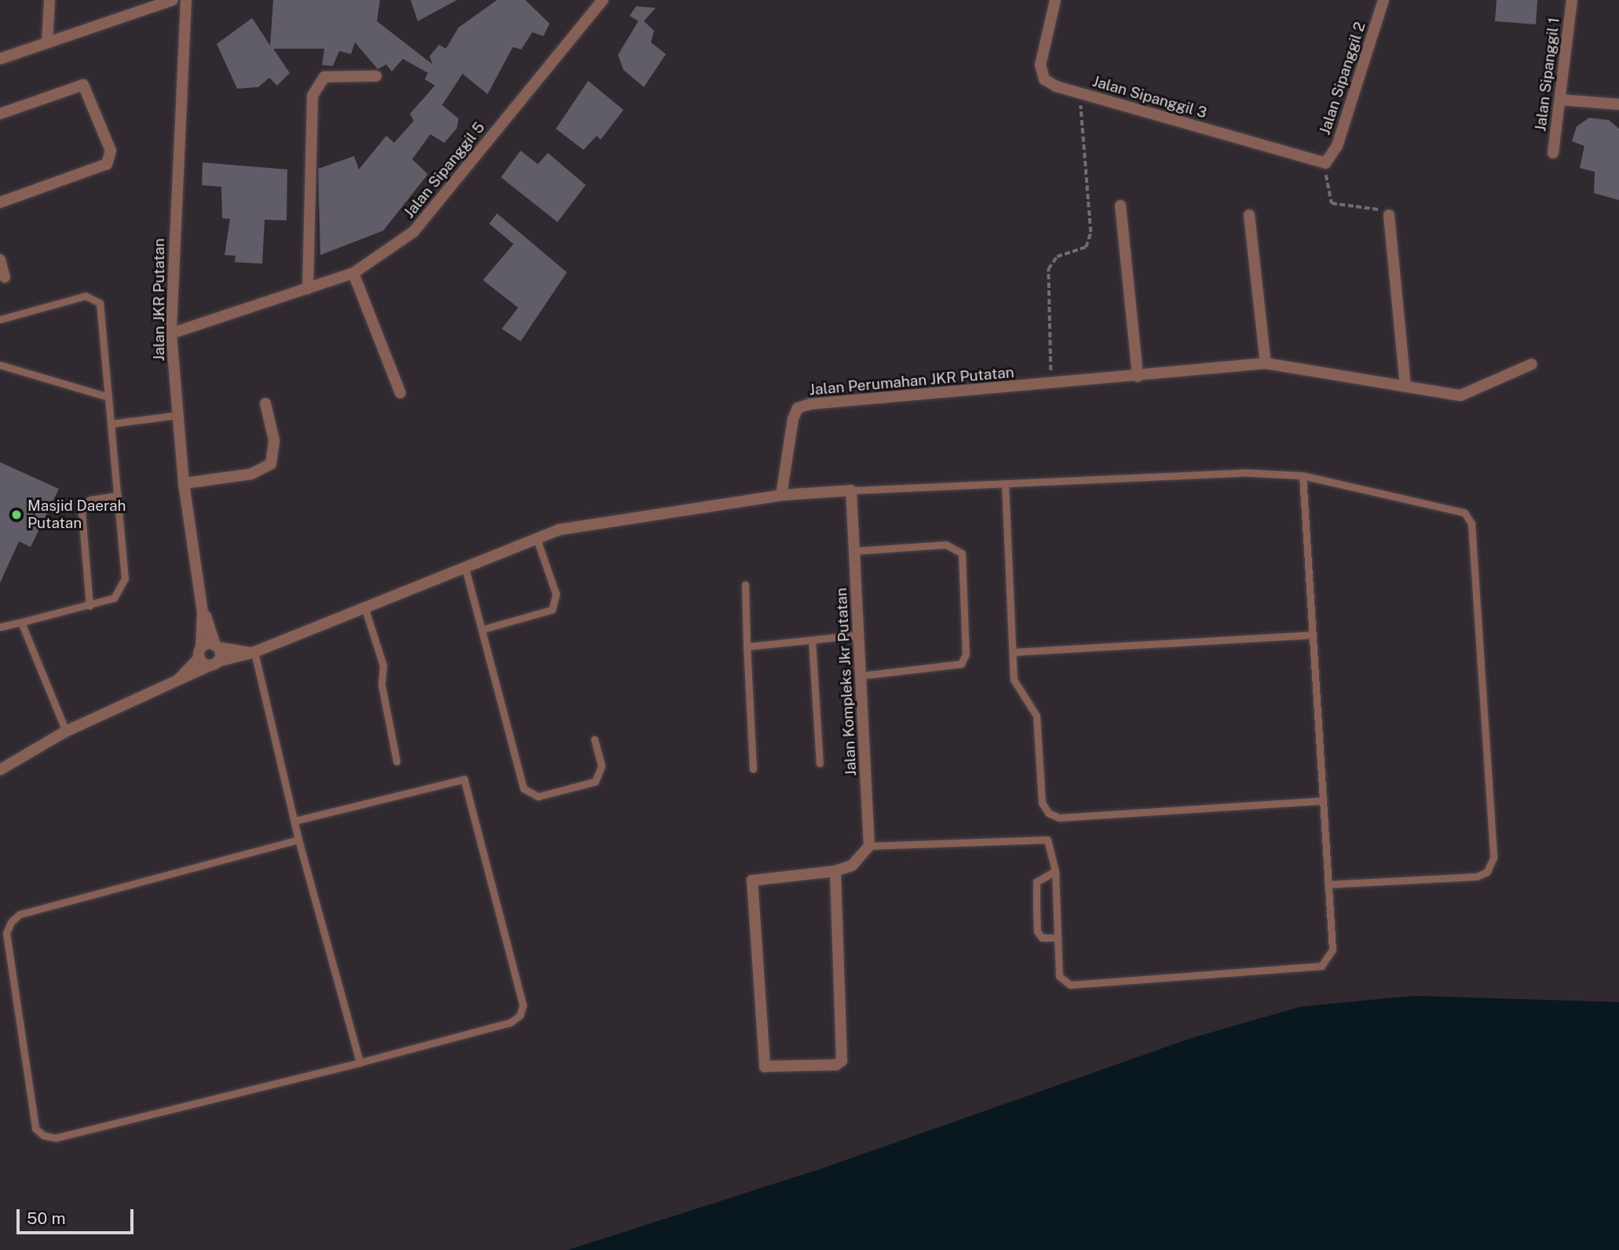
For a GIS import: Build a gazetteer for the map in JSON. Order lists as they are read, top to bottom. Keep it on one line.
{"streets":{"street":["Jalan Sipanggil 1","Jalan Sipanggil 2","Jalan Sipanggil 3","Jalan Sipanggil 5","Jalan JKR Putatan","Jalan Perumahan JKR Putatan","Jalan Kompleks Jkr Putatan"]},"crossings":[["Jalan Sipanggil 2","Jalan Sipanggil 3"],["Jalan Sipanggil 5","Jalan JKR Putatan"]],"places":["Masjid Daerah Putatan"],"scale_bar":"50 m"}
